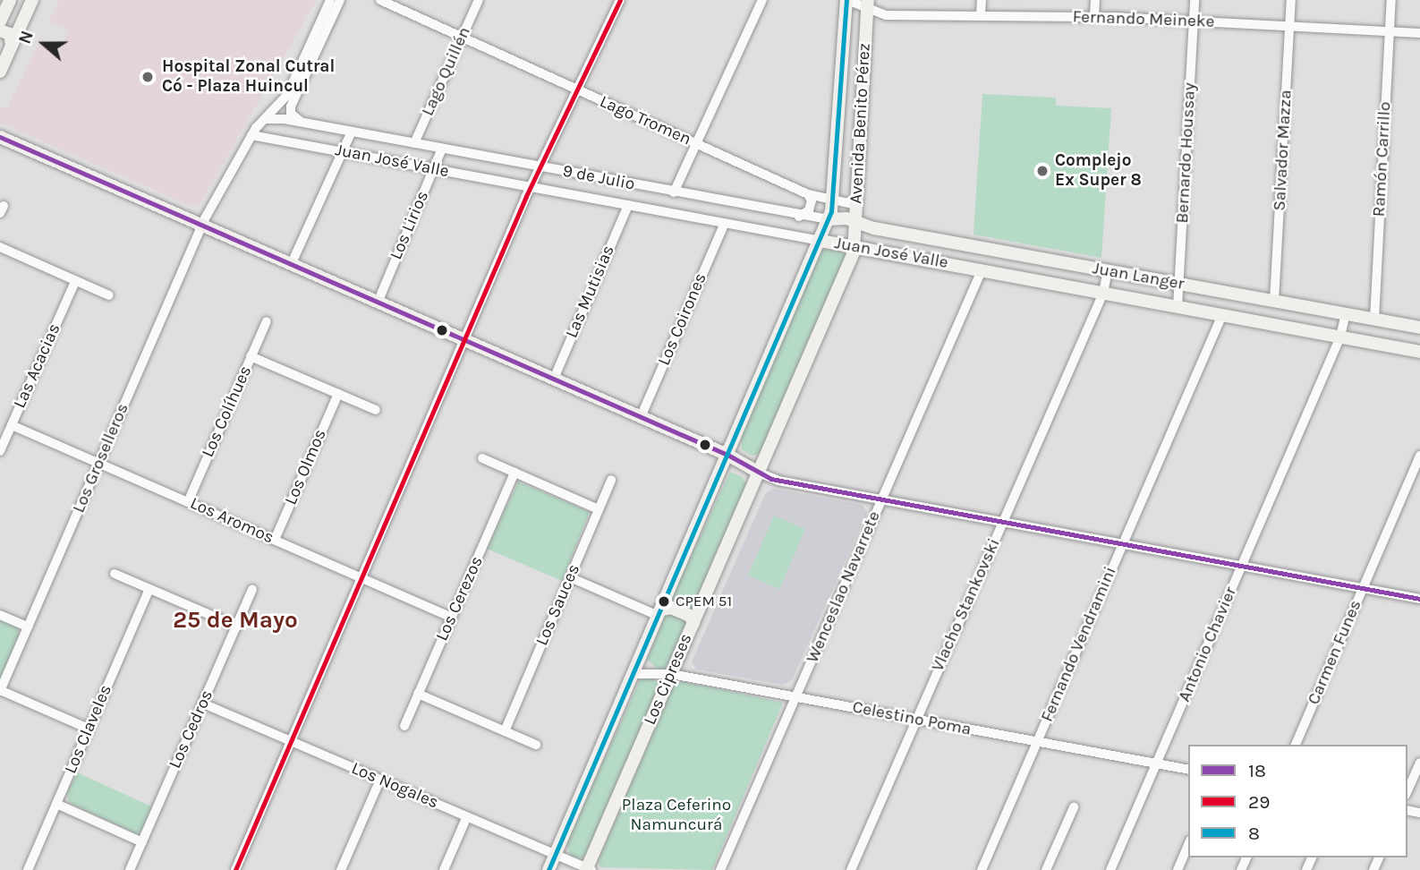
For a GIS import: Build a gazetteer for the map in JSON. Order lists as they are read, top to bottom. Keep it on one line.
{"streets":{"main road":["Avenida Benito Pérez","Juan José Valle","9 de Julio","Juan Langer","Los Cipreses"],"street":["Fernando Meineke","Lago Quillén","Lago Tromen","Salvador Mazza","Bernardo Houssay","Ramón Carrillo","Los Lirios","Las Mutisias","Los Coirones","Las Acacias","Los Colíhues","Los Groselleros","Los Olmos","Los Aromos","Wenceslao Navarrete","Los Cerezos","Los Sauces","Vlacho Stankovski","Fernando Vendramini","Antonio Chavier","Carmen Funes","Celestino Poma","Los Claveles","Los Cedros","Los Nogales"]},"crossings":[["Fernando Meineke","Avenida Benito Pérez"],["Fernando Meineke","Salvador Mazza"],["Fernando Meineke","Bernardo Houssay"],["Fernando Meineke","Ramón Carrillo"],["Lago Quillén","Lago Tromen"],["Lago Quillén","9 de Julio"],["Lago Tromen","Avenida Benito Pérez"],["Avenida Benito Pérez","Juan José Valle"],["Avenida Benito Pérez","9 de Julio"],["Avenida Benito Pérez","Juan Langer"],["Avenida Benito Pérez","Los Cipreses"],["Salvador Mazza","Juan Langer"],["Bernardo Houssay","Juan José Valle"],["Bernardo Houssay","Juan Langer"],["Ramón Carrillo","Juan Langer"],["Juan José Valle","Los Lirios"],["Juan José Valle","Las Mutisias"],["Juan José Valle","Los Coirones"],["Juan José Valle","Los Groselleros"],["Juan José Valle","Wenceslao Navarrete"],["Juan José Valle","Vlacho Stankovski"],["Juan José Valle","Fernando Vendramini"],["Juan José Valle","Antonio Chavier"],["Juan José Valle","Los Cipreses"],["9 de Julio","Los Lirios"],["9 de Julio","Juan Langer"],["9 de Julio","Los Groselleros"],["9 de Julio","Los Cipreses"],["Juan Langer","Vlacho Stankovski"],["Juan Langer","Antonio Chavier"],["Las Acacias","Los Aromos"],["Los Colíhues","Los Aromos"],["Los Groselleros","Los Aromos"],["Los Olmos","Los Aromos"],["Los Aromos","Los Cerezos"],["Wenceslao Navarrete","Celestino Poma"],["Vlacho Stankovski","Celestino Poma"],["Fernando Vendramini","Celestino Poma"],["Antonio Chavier","Celestino Poma"],["Los Cipreses","Celestino Poma"],["Los Cipreses","Los Nogales"],["Los Cedros","Los Nogales"]],"districts":["25 de Mayo"],"parks":["Plaza Ceferino Namuncurá"],"places":["Hospital Zonal Cutral Có - Plaza Huincul","Complejo Ex Super 8","CPEM 51"],"lines":["transit line 29","transit line 8","transit line 18"],"legend":["18","29","8"],"north":"left"}
